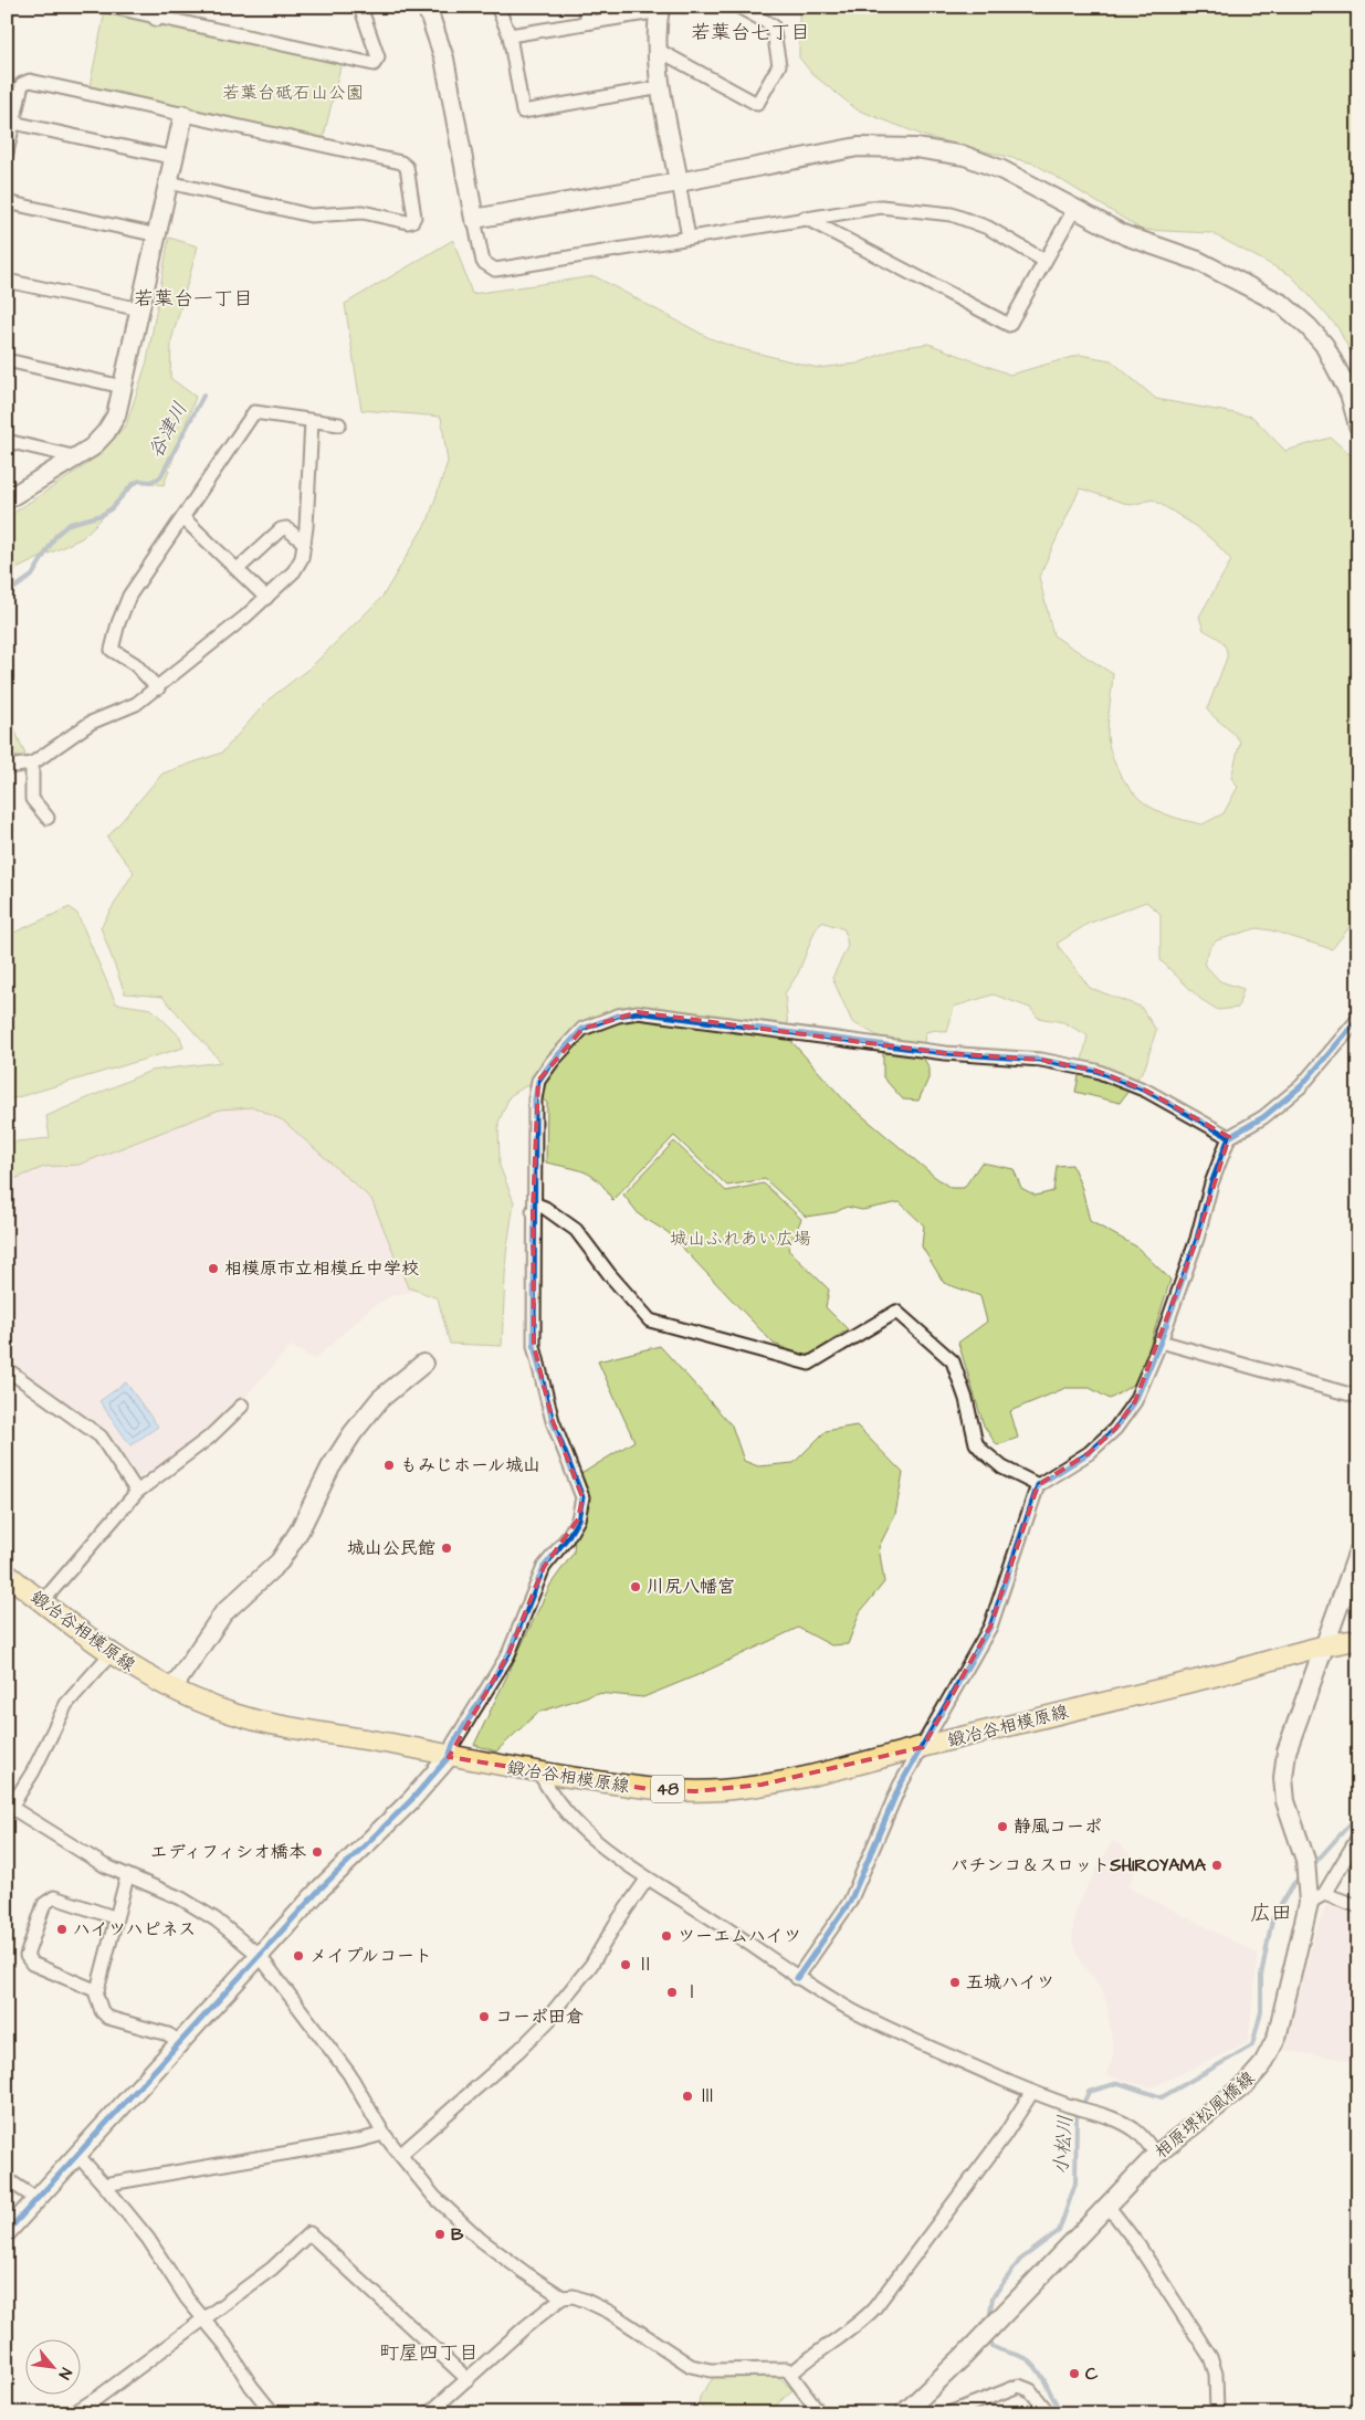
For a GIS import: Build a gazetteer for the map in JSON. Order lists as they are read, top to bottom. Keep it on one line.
{"streets":{"main road":["鍛冶谷相模原線","48"],"street":["相原堺松風橋線"]},"districts":["若葉台七丁目","若葉台一丁目","広田","町屋四丁目"],"water":["谷津川","小松川"],"parks":["若葉台砥石山公園","城山ふれあい広場"],"places":["相模原市立相模丘中学校","もみじホール城山","城山公民館","川尻八幡宮","静風コーポ","エディフィシオ橋本","パチンコ＆スロットSHIROYAMA","ハイツハピネス","ツーエムハイツ","メイプルコート","Ⅱ","五城ハイツ","Ⅰ","コーポ田倉","Ⅲ","B","C"],"north":"bottom right"}
